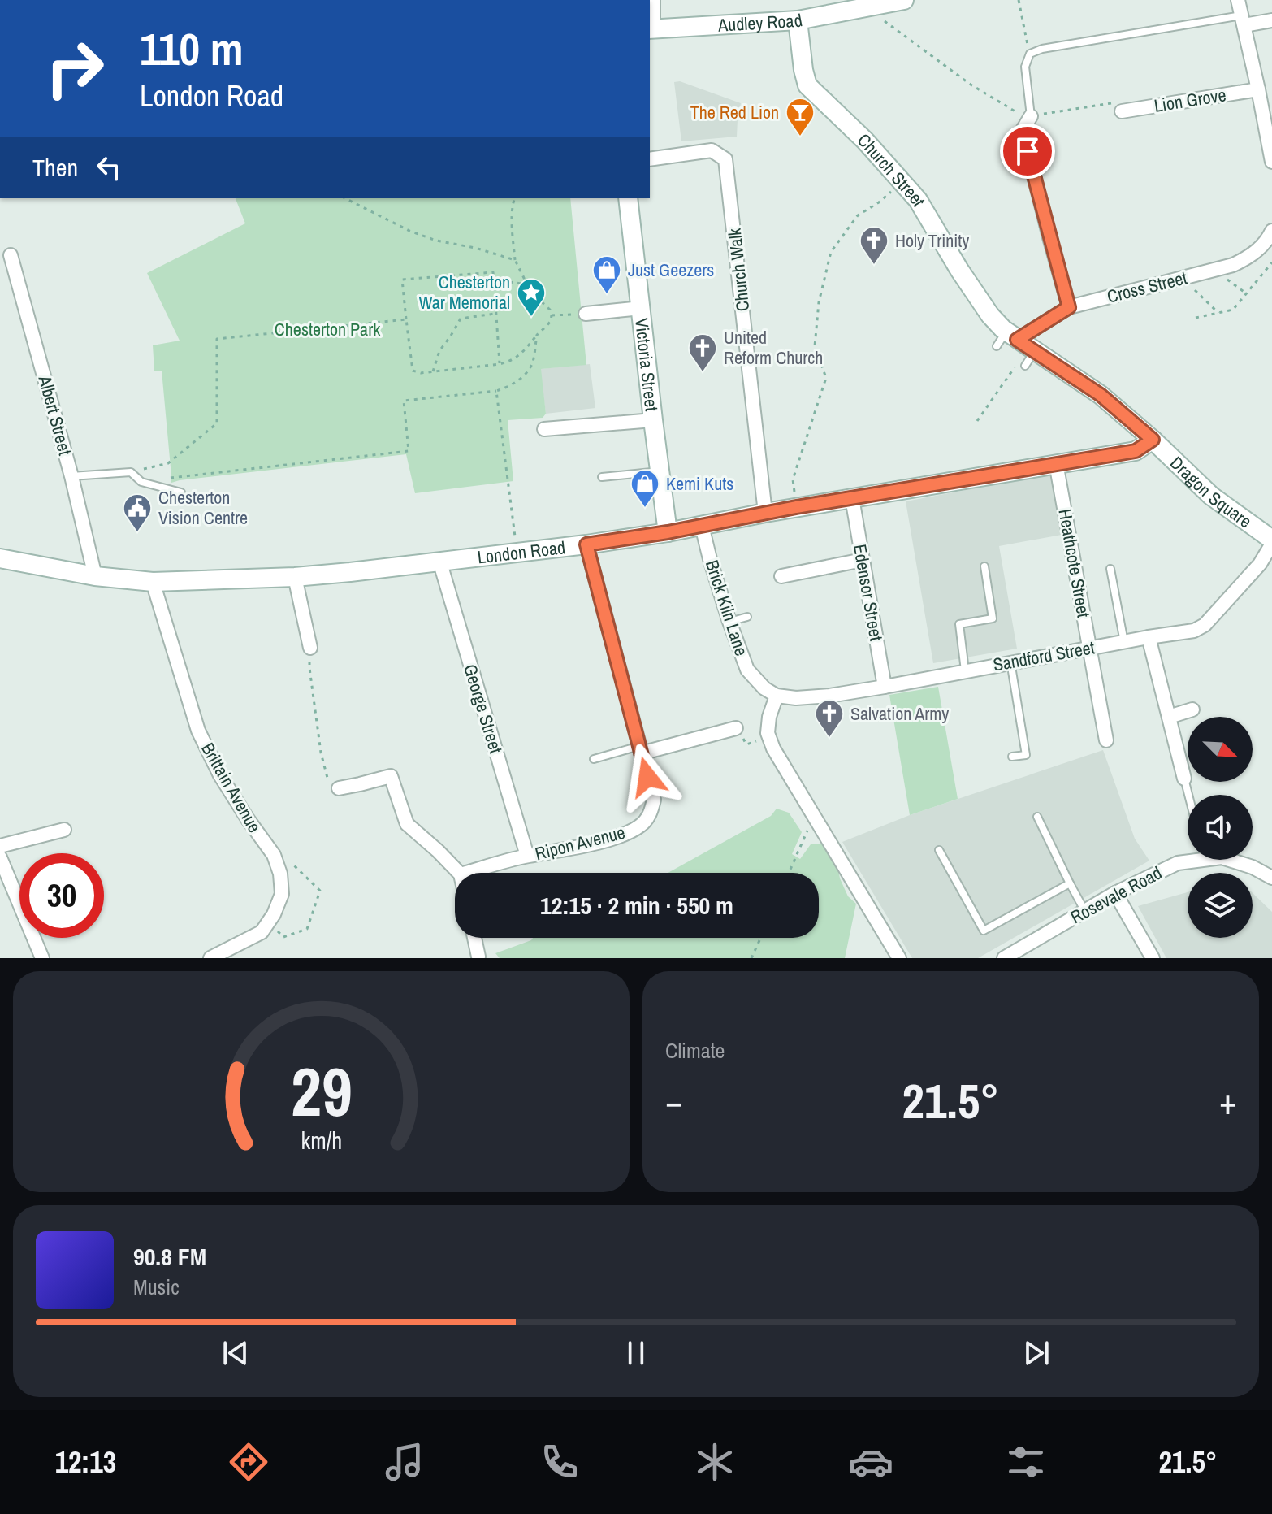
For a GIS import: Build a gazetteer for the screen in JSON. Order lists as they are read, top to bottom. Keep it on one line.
{"streets":{"main road":["Audley Road","Church Street","Victoria Street","Dragon Square","London Road"],"street":["Lion Grove","Church Walk","Cross Street","Albert Street","Heathcote Street","Edensor Street","Brick Kiln Lane","Sandford Street","George Street","Brittain Avenue","Ripon Avenue","Rosevale Road"]},"crossings":[["Audley Road","Church Street"],["Church Street","Cross Street"],["Church Street","Dragon Square"],["Church Street","London Road"],["Church Walk","London Road"],["Victoria Street","London Road"],["Albert Street","London Road"],["Dragon Square","London Road"],["Dragon Square","Sandford Street"],["London Road","Heathcote Street"],["London Road","Edensor Street"],["London Road","Brick Kiln Lane"],["London Road","George Street"],["London Road","Brittain Avenue"],["London Road","Ripon Avenue"],["Heathcote Street","Sandford Street"],["Edensor Street","Sandford Street"],["Brick Kiln Lane","Sandford Street"],["George Street","Ripon Avenue"]],"parks":["Chesterton Park"],"places":{"bar":["The Red Lion"],"church":["Holy Trinity","United Reform Church","Salvation Army"],"shop":["Just Geezers","Kemi Kuts"],"place":["Chesterton War Memorial"],"public building":["Chesterton Vision Centre"]},"north":"bottom right","page":{"turn":["110 m","London Road"],"then":"Then","limit":"30","trip":"12:15 · 2 min · 550 m","tile":"Climate","heat":["−","21.5°","+"],"song":["90.8 FM","Music"],"tabs":["12:13","21.5°"],"gauge":["29","km/h"]}}
